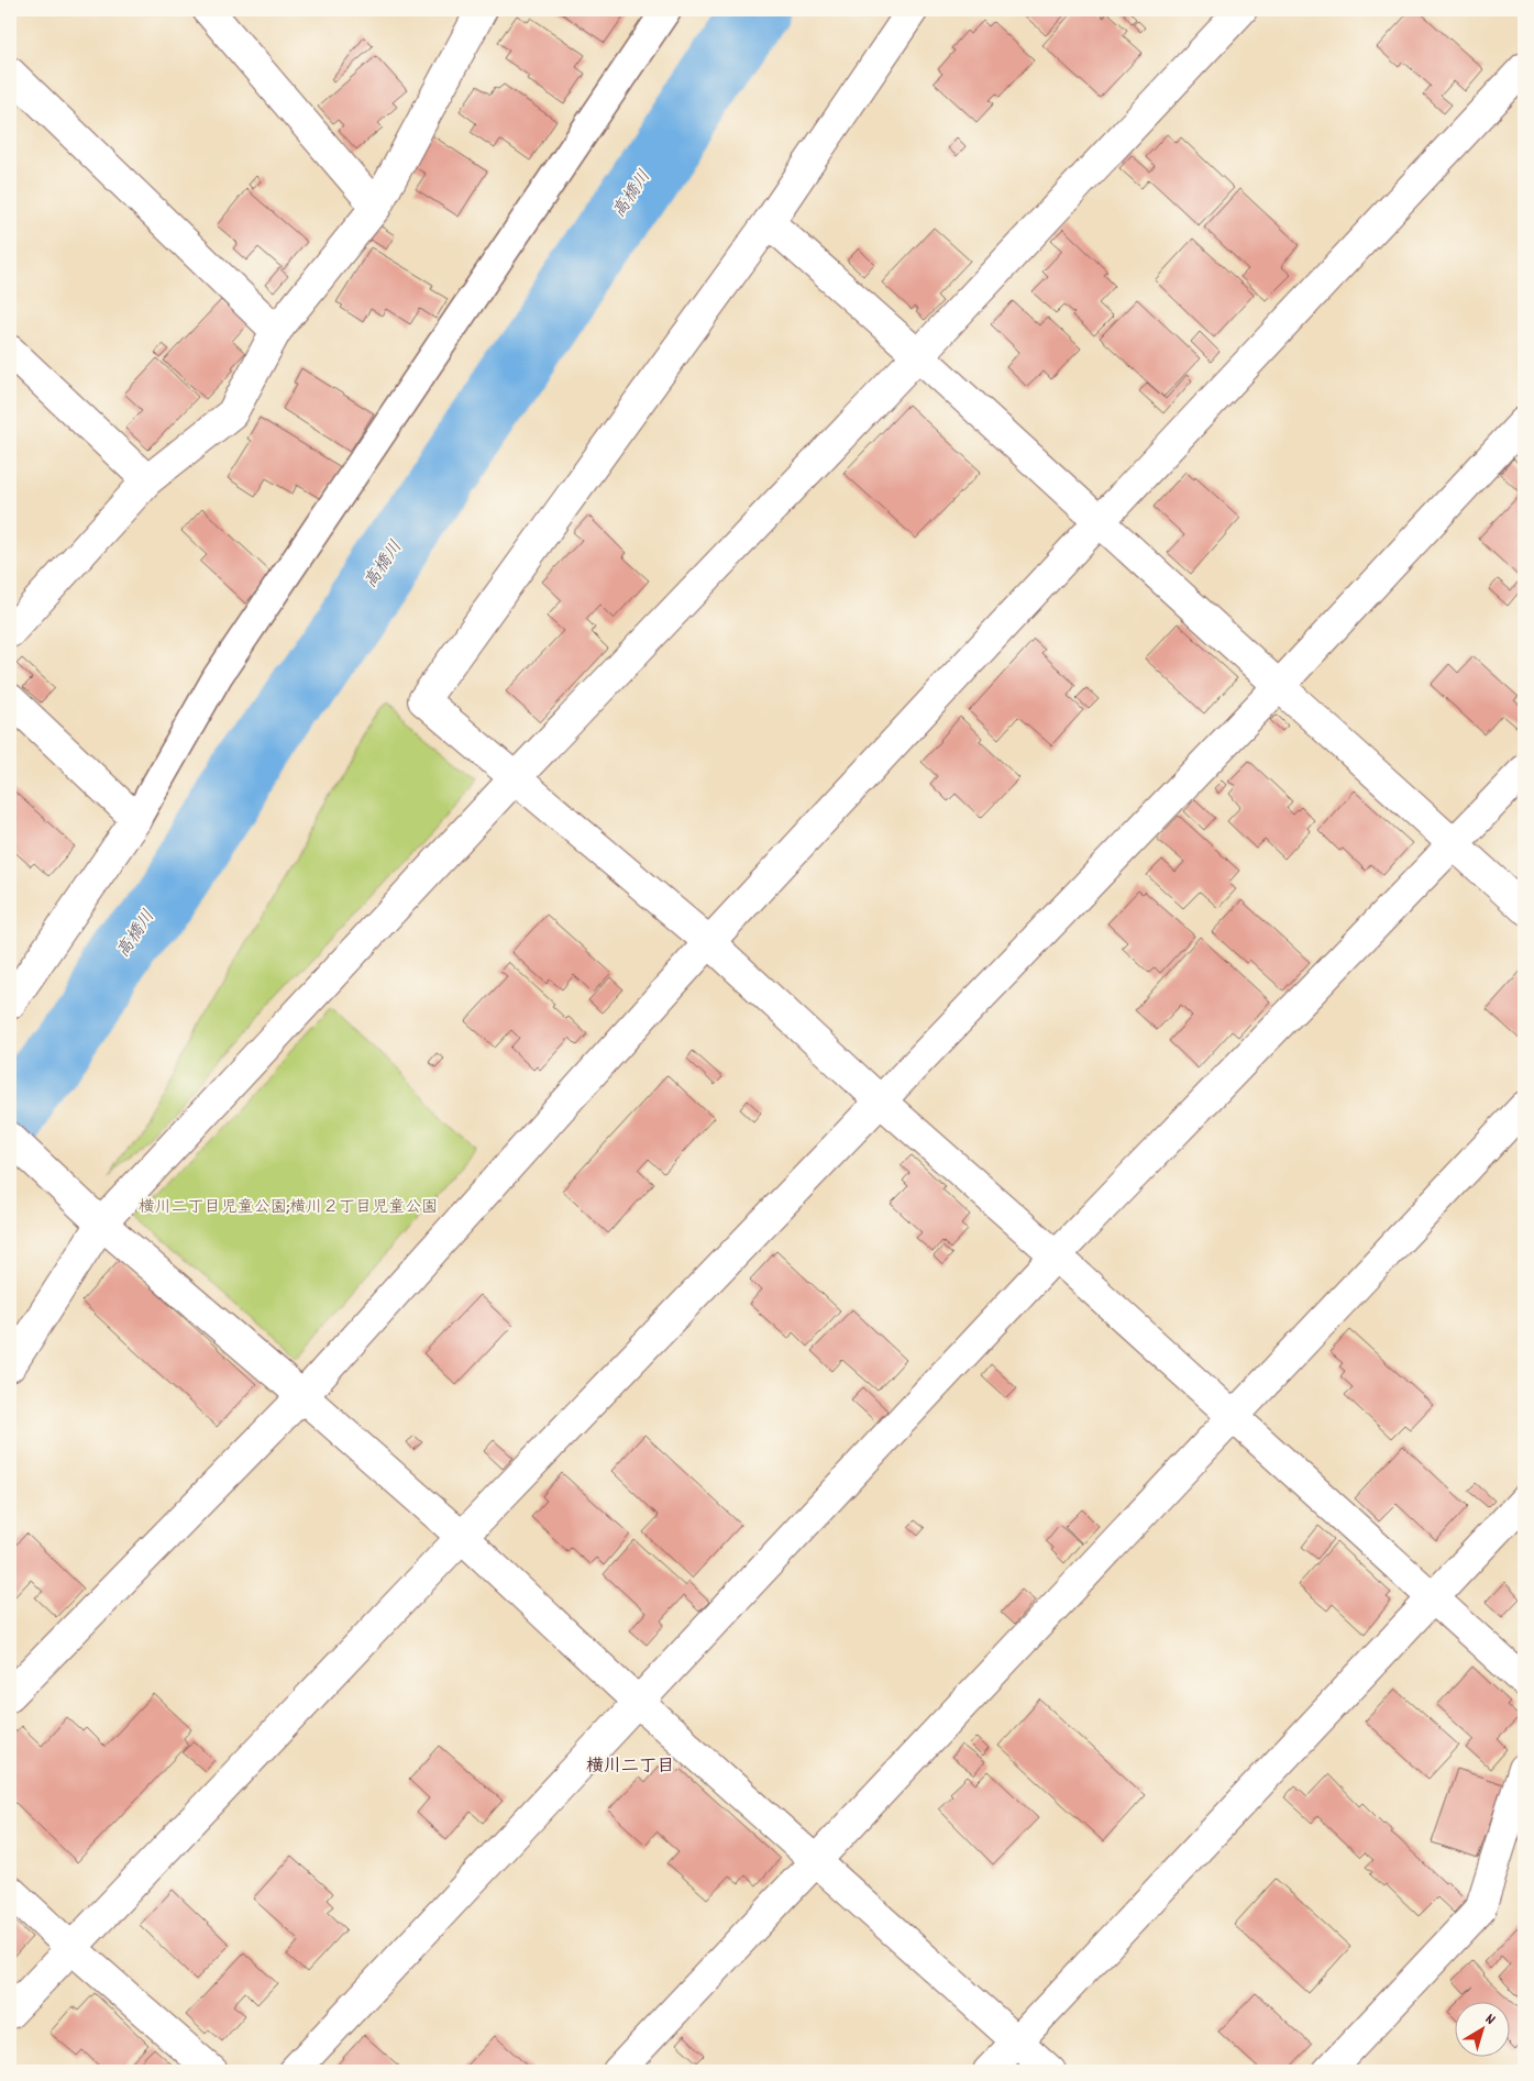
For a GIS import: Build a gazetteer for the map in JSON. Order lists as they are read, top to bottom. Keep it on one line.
{"districts":["横川二丁目"],"water":["高橋川"],"parks":["横川二丁目児童公園;横川２丁目児童公園"],"north":"top right"}
